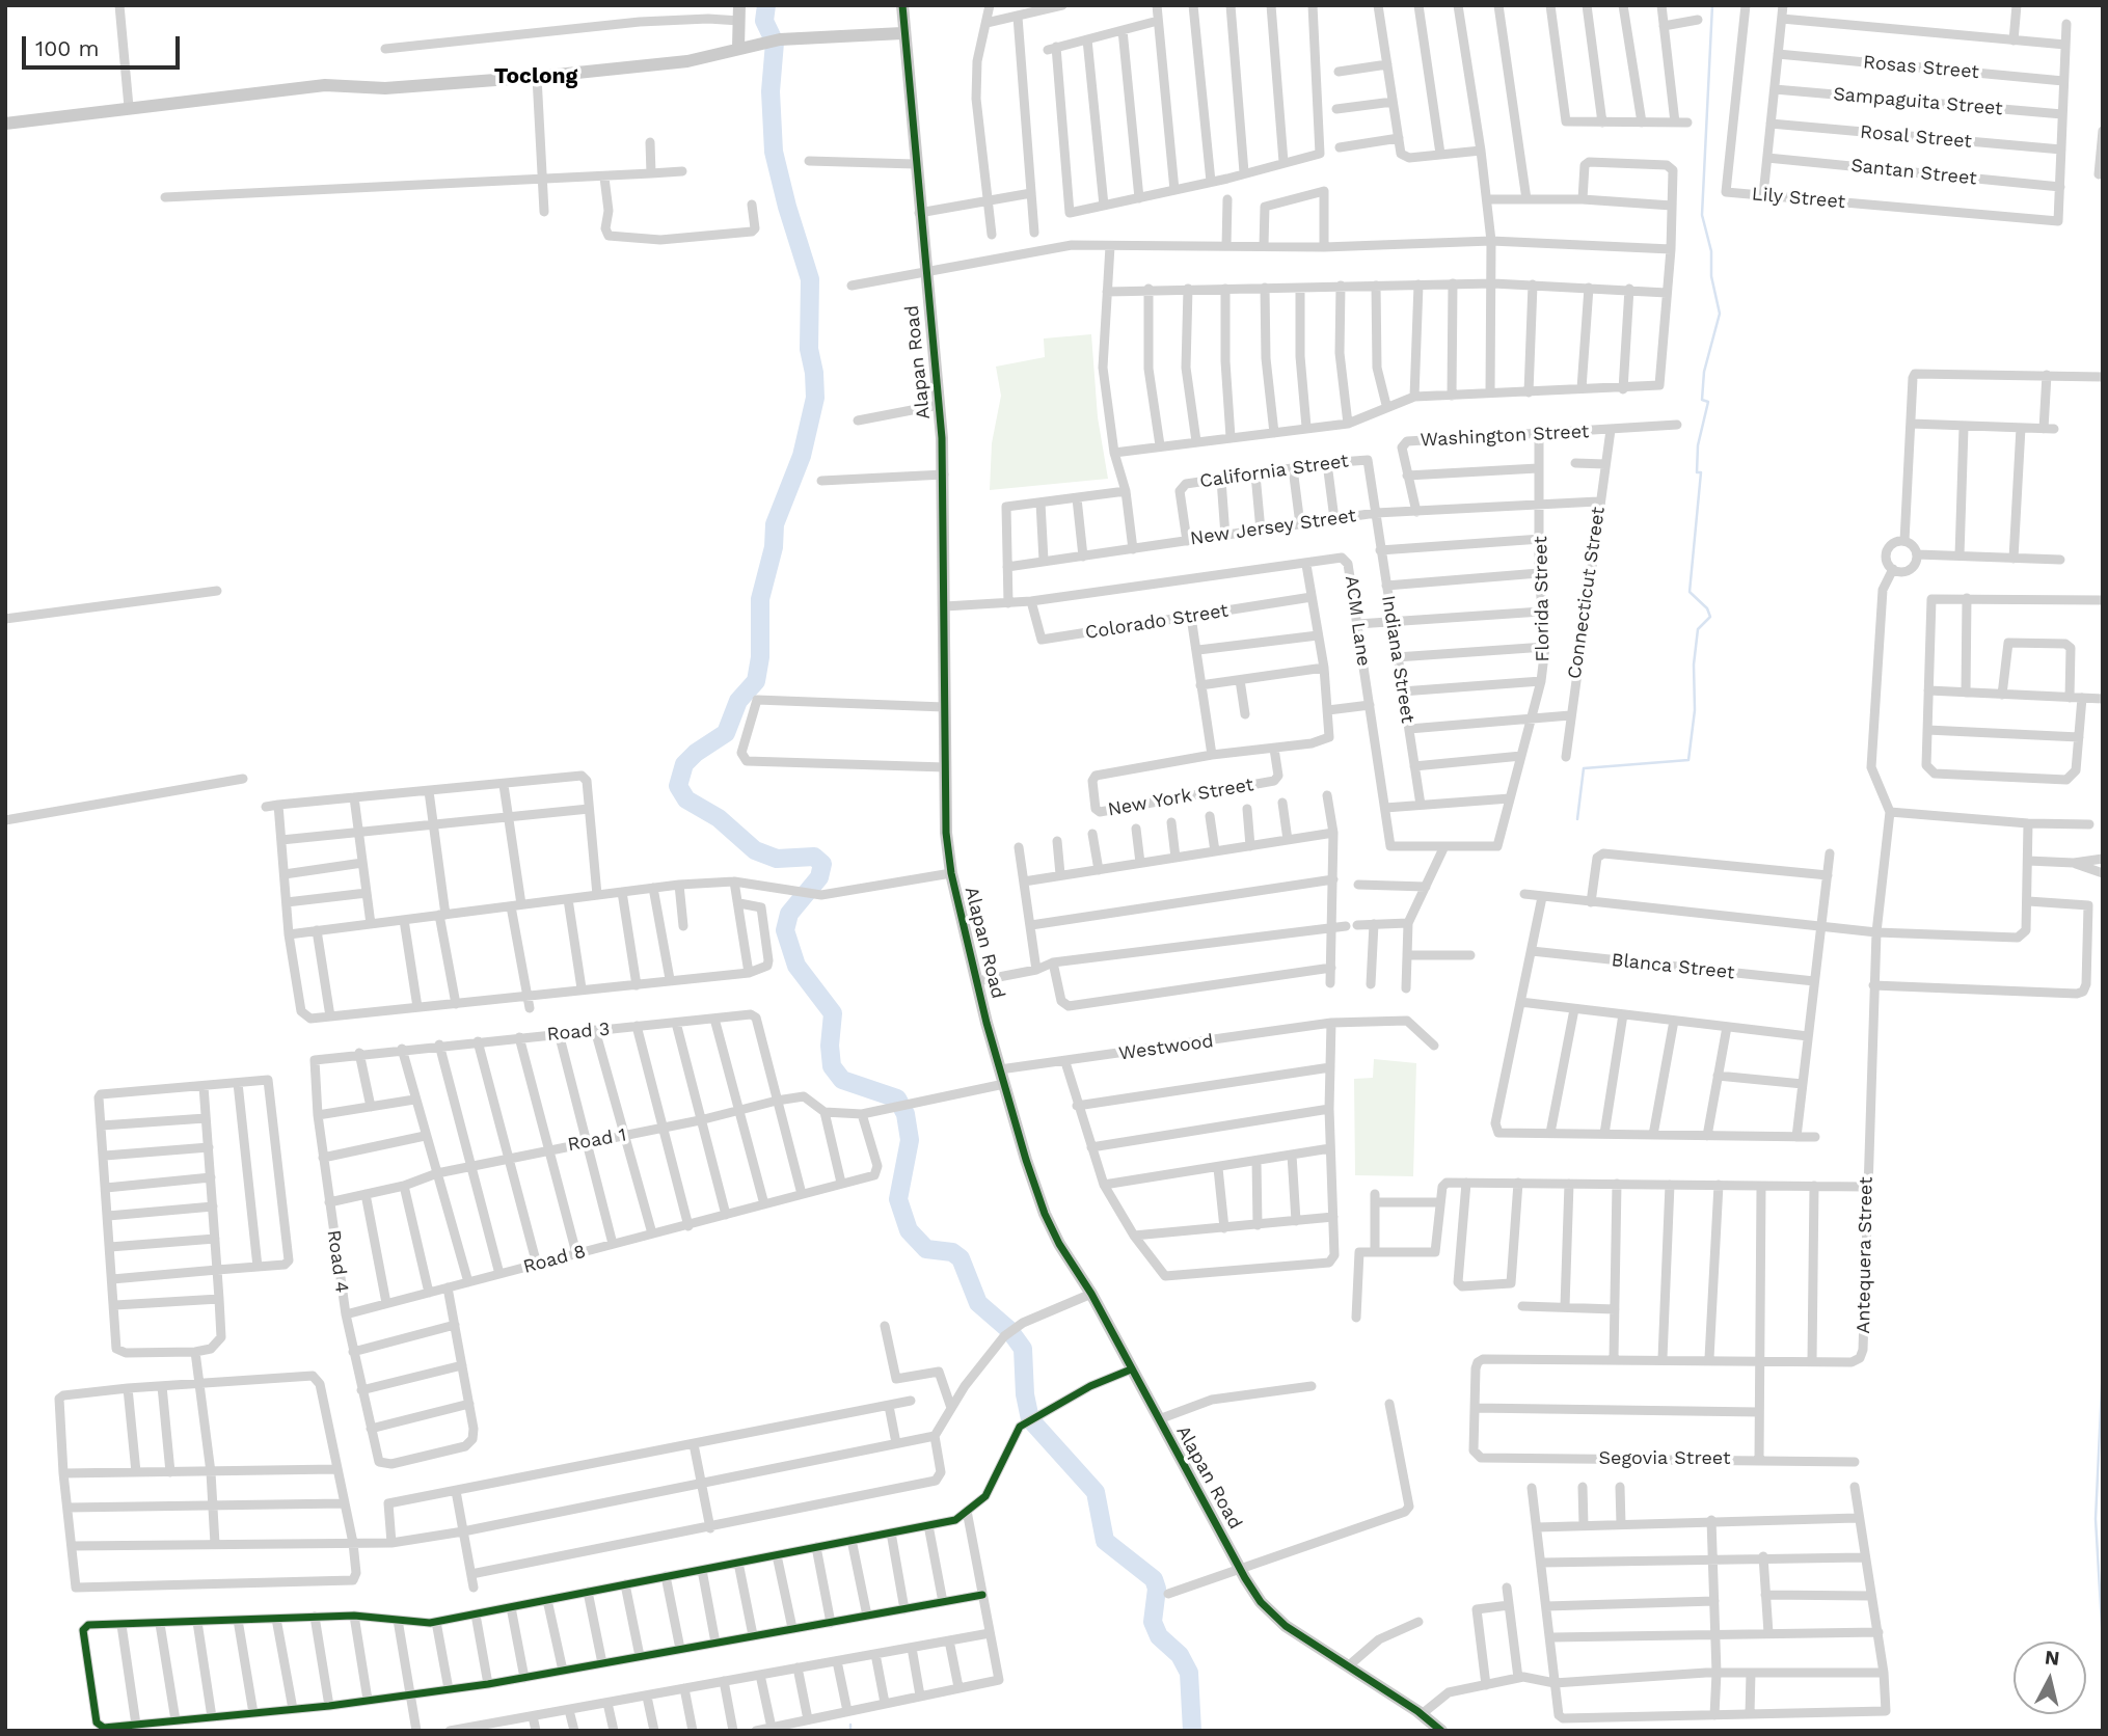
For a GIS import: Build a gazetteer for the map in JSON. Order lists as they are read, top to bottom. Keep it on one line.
{"streets":{"street":["Rosas Street","Sampaguita Street","Rosal Street","Santan Street","Lily Street","Alapan Road","Washington Street","California Street","New Jersey Street","Connecticut Street","Florida Street","ACM Lane","Colorado Street","Indiana Street","New York Street","Blanca Street","Road 3","Westwood","Road 1","Antequera Street","Road 8","Road 4","Segovia Street"]},"crossings":[["Santan Street","Lily Street"],["Alapan Road","ACM Lane"],["Alapan Road","Westwood"],["Alapan Road","Road 1"],["Washington Street","New Jersey Street"],["Washington Street","Connecticut Street"],["Washington Street","Florida Street"],["California Street","New Jersey Street"],["California Street","Indiana Street"],["New Jersey Street","Connecticut Street"],["New Jersey Street","Florida Street"],["New Jersey Street","Indiana Street"],["Florida Street","ACM Lane"],["ACM Lane","Colorado Street"],["Road 3","Road 1"],["Road 3","Road 4"],["Road 1","Road 8"],["Road 1","Road 4"],["Antequera Street","Segovia Street"],["Road 8","Road 4"]],"districts":["Toclong"],"scale_bar":"100 m","north":"top"}
